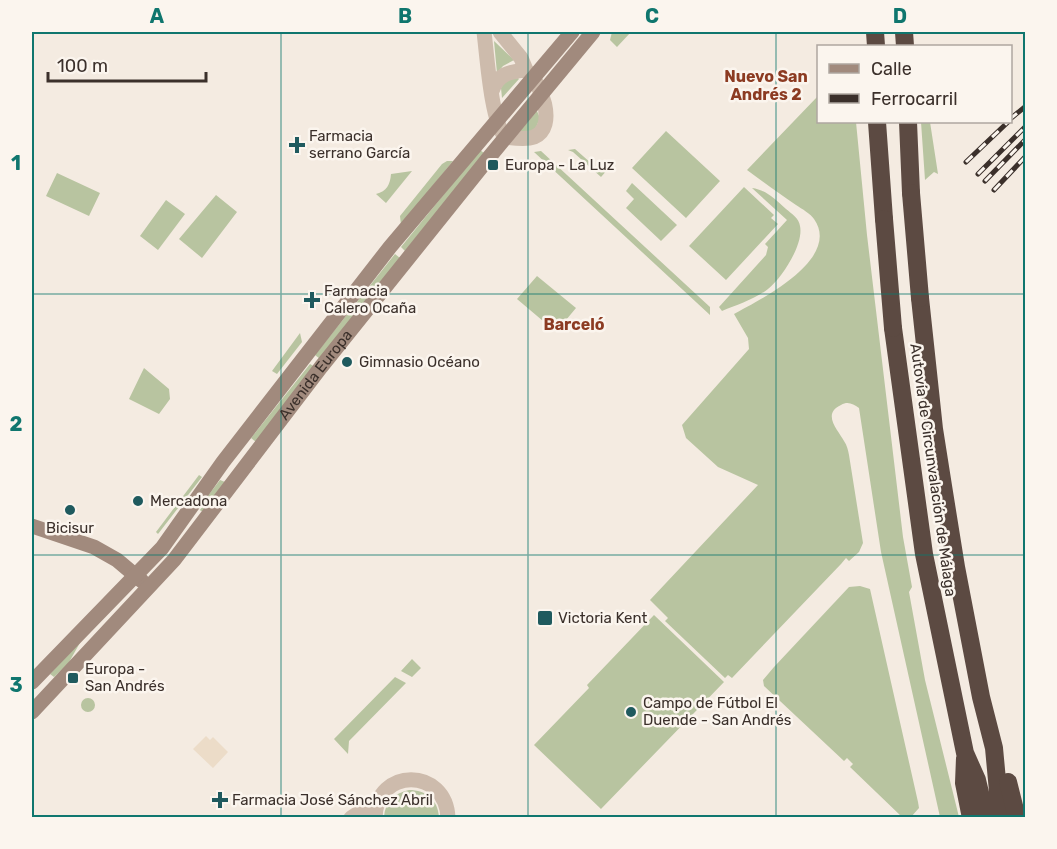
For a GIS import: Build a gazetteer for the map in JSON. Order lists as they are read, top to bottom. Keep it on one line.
{"streets":{"highway":["Autovía de Circunvalación de Málaga"],"main road":["Avenida Europa"]},"districts":["Nuevo San Andrés 2","Barceló"],"places":{"health":["Farmacia serrano García","Farmacia Calero Ocaña","Farmacia José Sánchez Abril"],"transit":["Europa - La Luz","Victoria Kent","Europa - San Andrés"],"other":["Gimnasio Océano","Mercadona","Bicisur","Campo de Fútbol El Duende - San Andrés"]},"legend":["Calle","Ferrocarril"],"scale_bar":"100 m","grid":{"columns":["A","B","C","D"],"rows":["1","2","3"]}}
